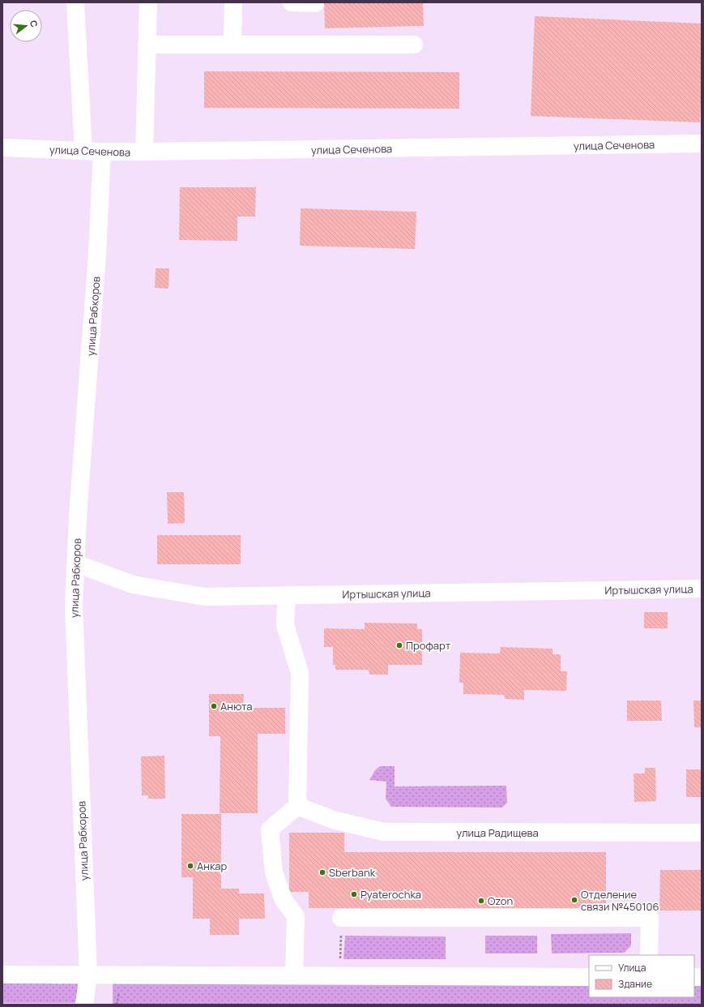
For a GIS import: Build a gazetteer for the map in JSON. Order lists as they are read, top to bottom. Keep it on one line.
{"streets":{"street":["улица Сеченова","улица Рабкоров","Иртышская улица","улица Радищева"]},"crossings":[["улица Сеченова","улица Рабкоров"],["улица Рабкоров","Иртышская улица"]],"places":["Профарт","Анюта","Анкар","Sberbank","Pyaterochka","Отделение связи №450106","Ozon"],"legend":["Улица","Здание"],"north":"right"}
